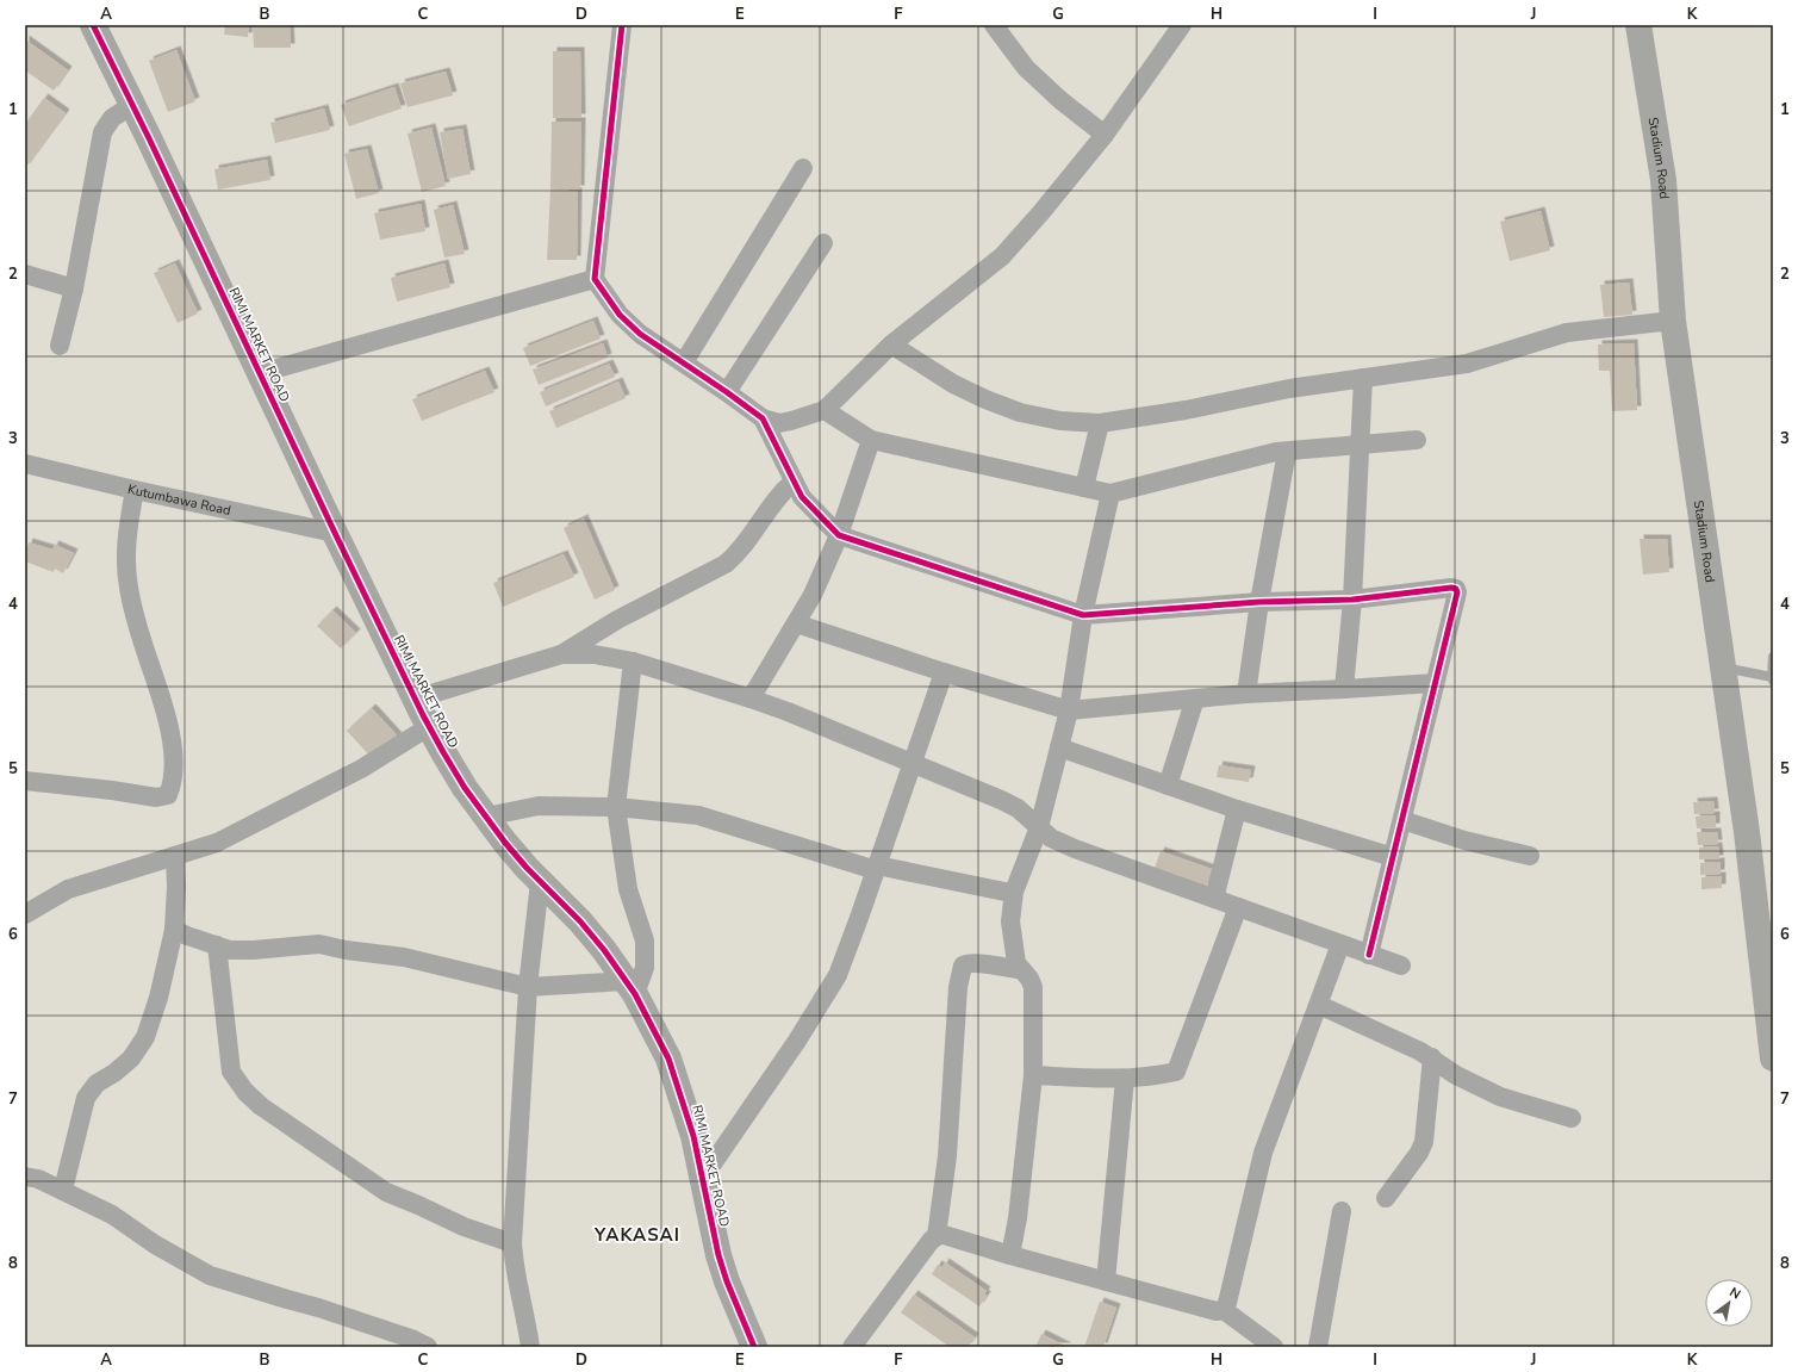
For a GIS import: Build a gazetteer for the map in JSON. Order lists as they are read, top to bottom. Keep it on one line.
{"streets":{"street":["Stadium Road","RIMI MARKET ROAD","Kutumbawa Road"]},"crossings":[["RIMI MARKET ROAD","Kutumbawa Road"]],"districts":["YAKASAI"],"north":"top right","grid":{"columns":["A","B","C","D","E","F","G","H","I","J","K"],"rows":["1","2","3","4","5","6","7","8"]}}
